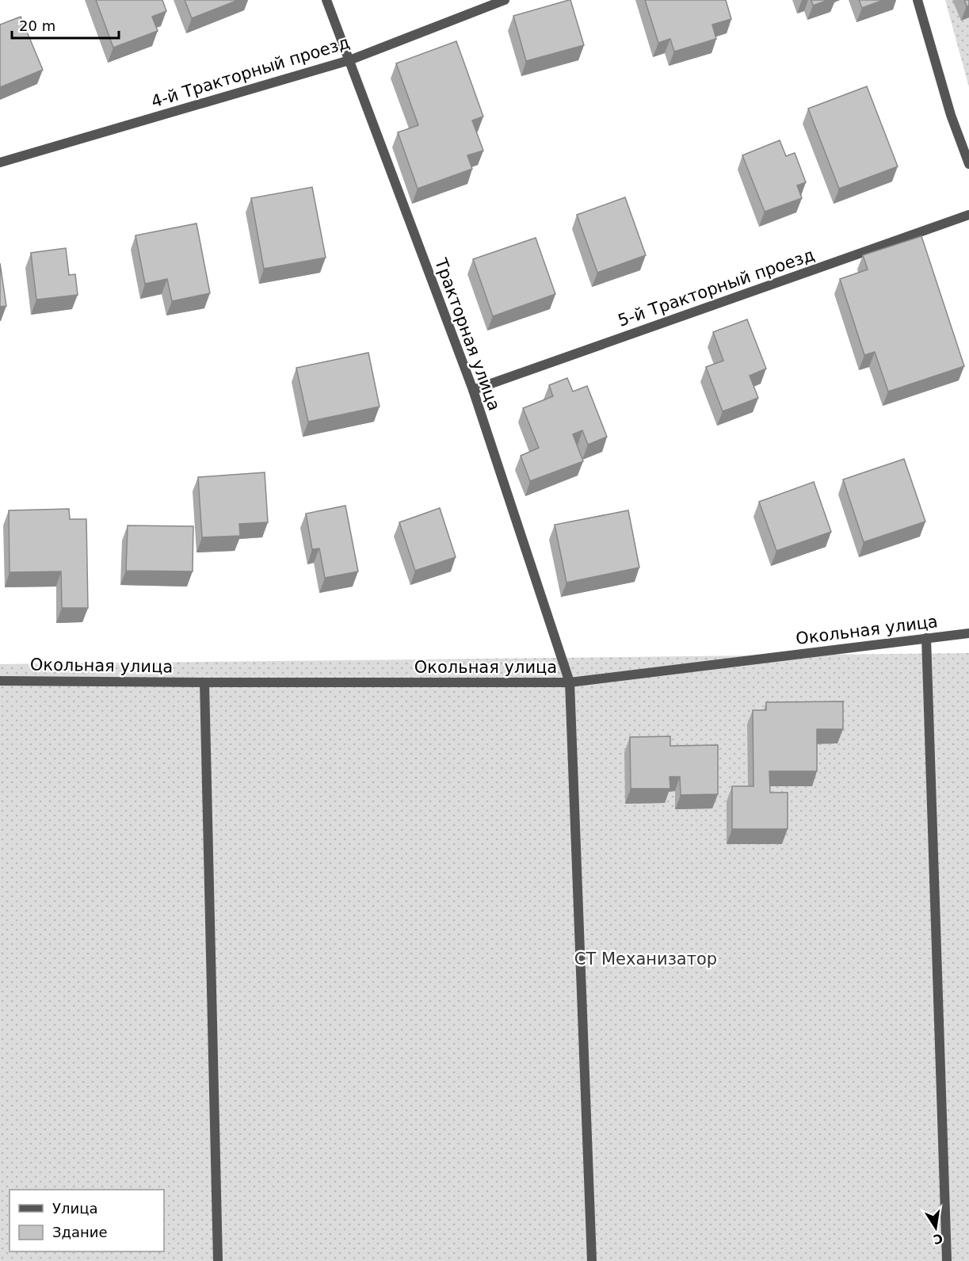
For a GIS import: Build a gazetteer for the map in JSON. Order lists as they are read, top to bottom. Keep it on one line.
{"streets":{"street":["4-й Тракторный проезд","5-й Тракторный проезд","Тракторная улица","Окольная улица"]},"crossings":[["4-й Тракторный проезд","Тракторная улица"],["5-й Тракторный проезд","Тракторная улица"],["Тракторная улица","Окольная улица"]],"parks":["СТ Механизатор"],"legend":["Улица","Здание"],"scale_bar":"20 m","north":"bottom"}
